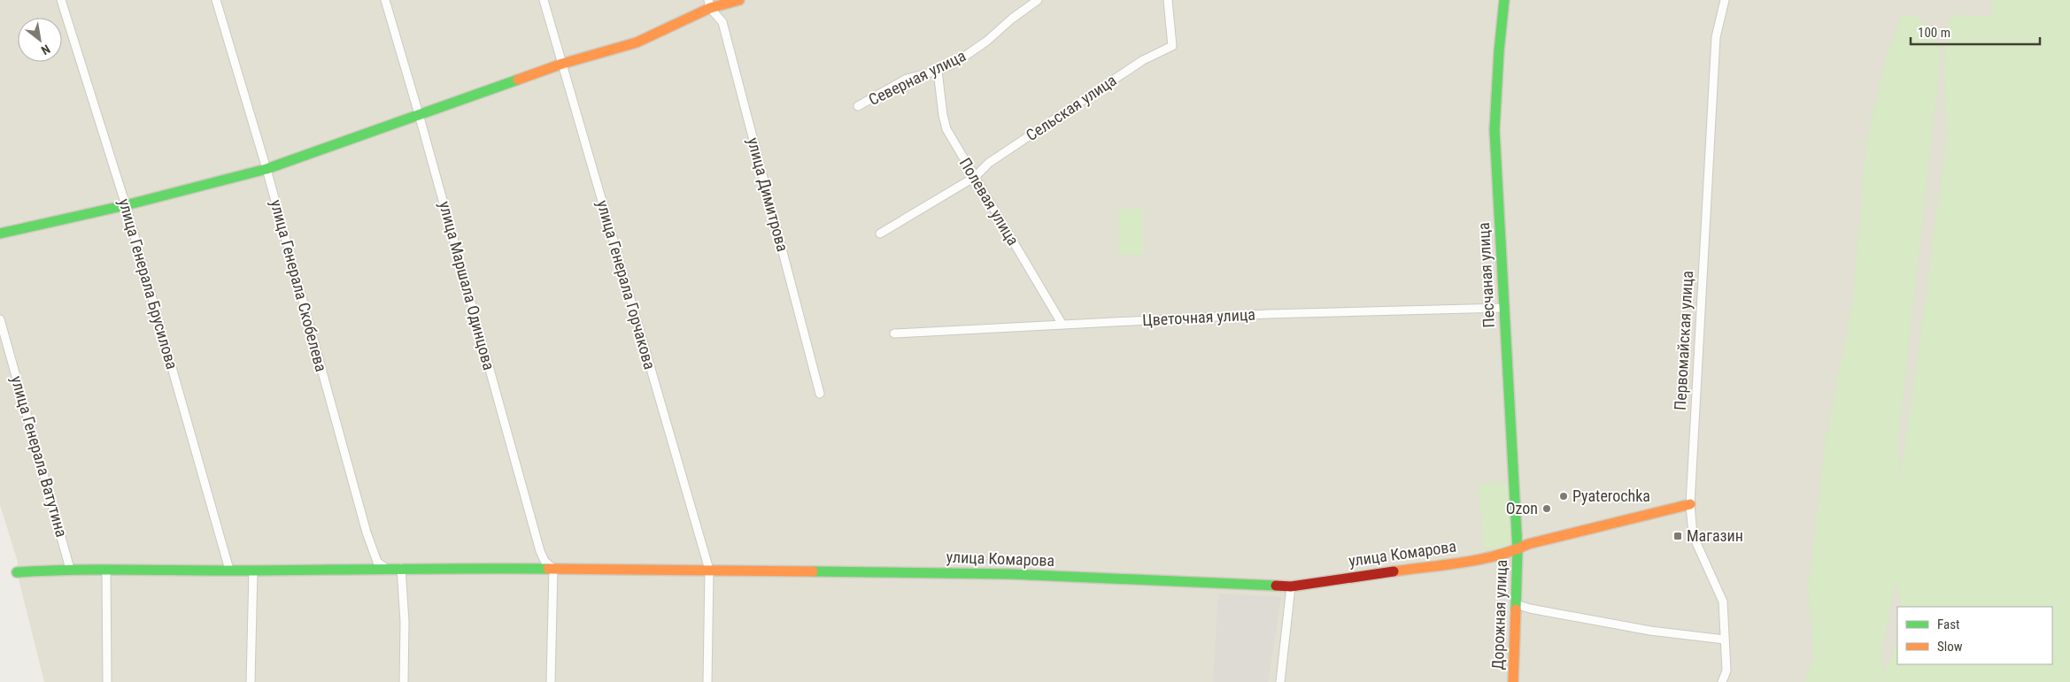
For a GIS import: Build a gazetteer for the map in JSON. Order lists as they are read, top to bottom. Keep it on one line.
{"streets":{"street":["Северная улица","Сельская улица","улица Димитрова","Полевая улица","Песчаная улица","улица Генерала Брусилова","улица Генерала Горчакова","улица Генерала Скобелева","улица Маршала Одинцова","Цветочная улица","Первомайская улица","улица Генерала Ватутина","улица Комарова","Дорожная улица"]},"crossings":[["Северная улица","Полевая улица"],["Сельская улица","Полевая улица"],["Полевая улица","Цветочная улица"],["Песчаная улица","Цветочная улица"],["Песчаная улица","улица Комарова"],["Песчаная улица","Дорожная улица"],["улица Генерала Брусилова","улица Комарова"],["улица Генерала Горчакова","улица Комарова"],["улица Генерала Скобелева","улица Комарова"],["улица Маршала Одинцова","улица Комарова"],["улица Генерала Ватутина","улица Комарова"],["улица Комарова","Дорожная улица"]],"places":{"other":["Pyaterochka","Ozon"],"transit":["Магазин"]},"legend":["Fast","Slow"],"scale_bar":"100 m","north":"bottom right"}
